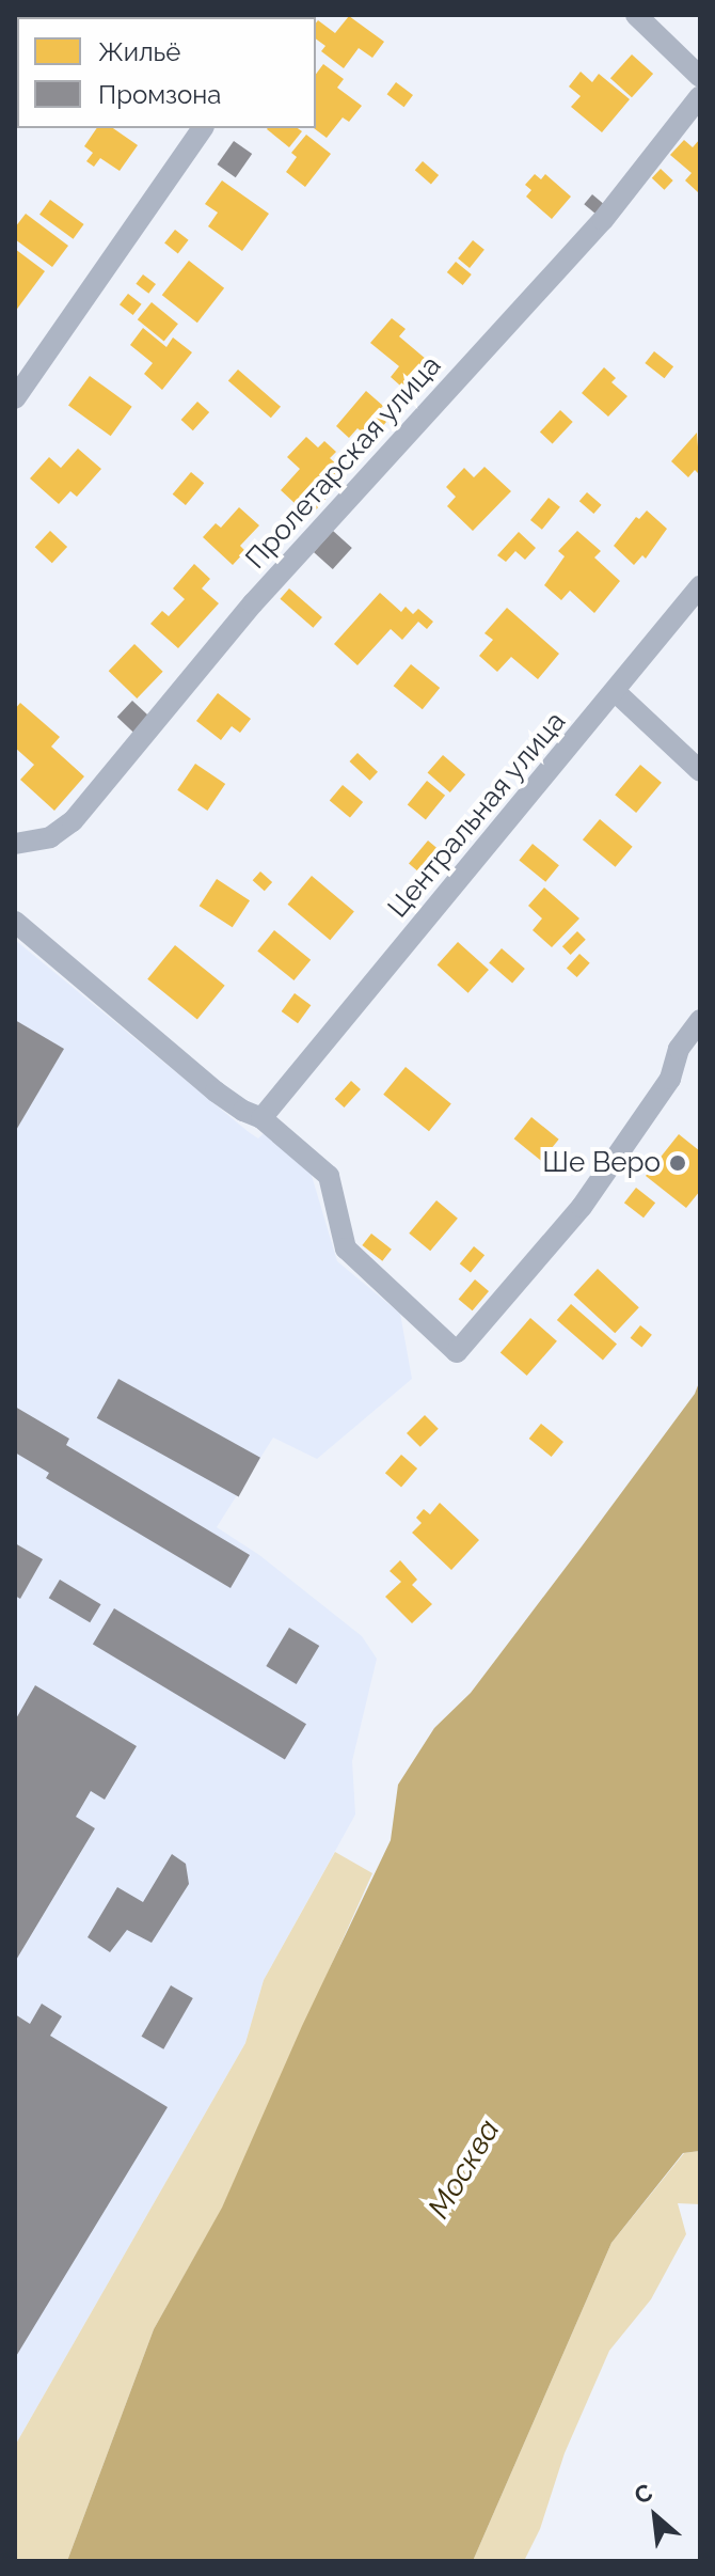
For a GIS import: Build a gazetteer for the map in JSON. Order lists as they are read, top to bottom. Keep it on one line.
{"streets":{"street":["Пролетарская улица","Центральная улица"]},"water":["Москва"],"places":["Ше Веро"],"legend":["Жильё","Промзона"],"north":"top left"}
